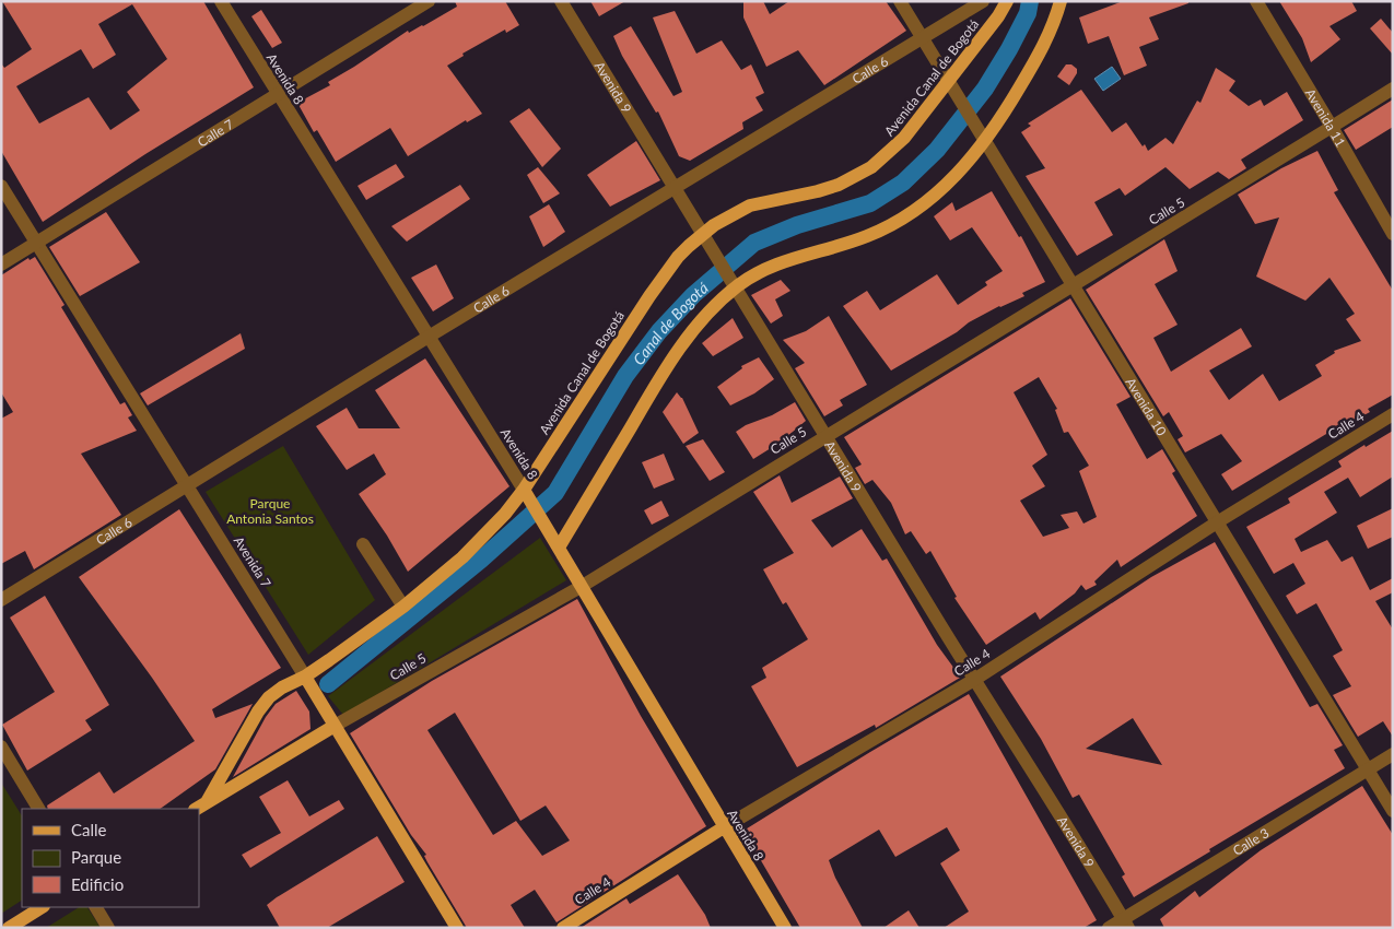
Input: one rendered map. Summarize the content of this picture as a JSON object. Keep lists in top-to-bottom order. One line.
{"streets":{"main road":["Avenida Canal de Bogotá","Avenida 8","Calle 5","Calle 4","Avenida 7"],"street":["Calle 6","Avenida 9","Avenida 11","Calle 7","Avenida 10","Calle 3"]},"crossings":[["Calle 6","Avenida 8"],["Calle 6","Avenida 9"],["Calle 6","Avenida 10"],["Calle 6","Avenida 7"],["Avenida Canal de Bogotá","Avenida 8"],["Avenida Canal de Bogotá","Avenida 9"],["Avenida Canal de Bogotá","Calle 5"],["Avenida Canal de Bogotá","Avenida 10"],["Avenida Canal de Bogotá","Avenida 7"],["Avenida 8","Calle 7"],["Avenida 8","Calle 5"],["Avenida 8","Calle 4"],["Avenida 9","Calle 5"],["Avenida 9","Calle 4"],["Avenida 9","Calle 3"],["Avenida 11","Calle 5"],["Calle 7","Avenida 7"],["Calle 5","Avenida 10"],["Calle 5","Avenida 7"],["Avenida 10","Calle 4"],["Avenida 10","Calle 3"]],"water":["Canal de Bogotá"],"parks":["Parque Antonia Santos"],"legend":["Calle","Parque","Edificio"]}
